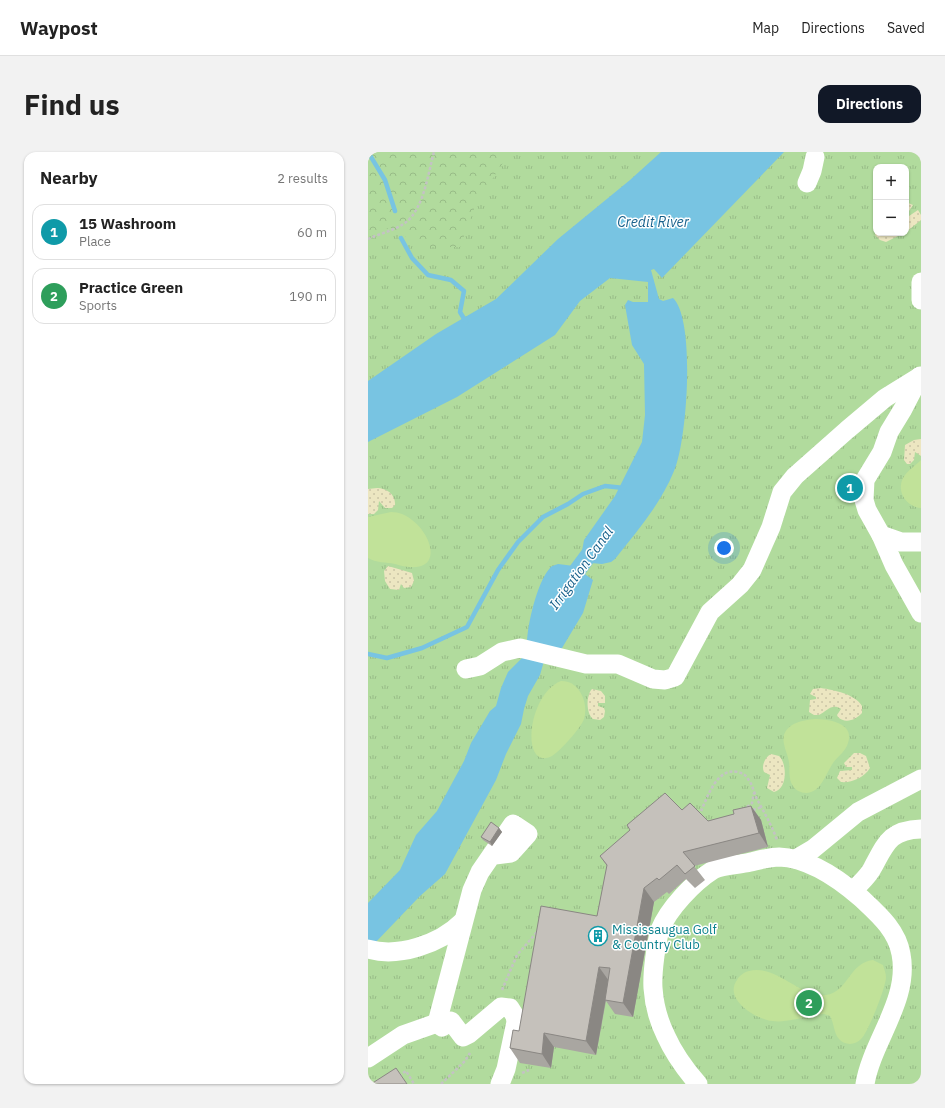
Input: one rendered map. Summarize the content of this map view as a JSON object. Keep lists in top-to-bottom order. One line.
{"water":["Credit River","Irrigation Canal"],"places":{"building":["Mississaugua Golf & Country Club"]},"page":{"header":"Waypost","nav":["Map","Directions","Saved"],"buttons":"Directions","title":"Find us","heading":["Nearby","2 results"],"map_buttons":["+","−"],"list":[{"mark":"1","name":"15 Washroom","note":"Place","value":"60 m"},{"mark":"2","name":"Practice Green","note":"Sports","value":"190 m"}],"pins":["1","2"]}}
